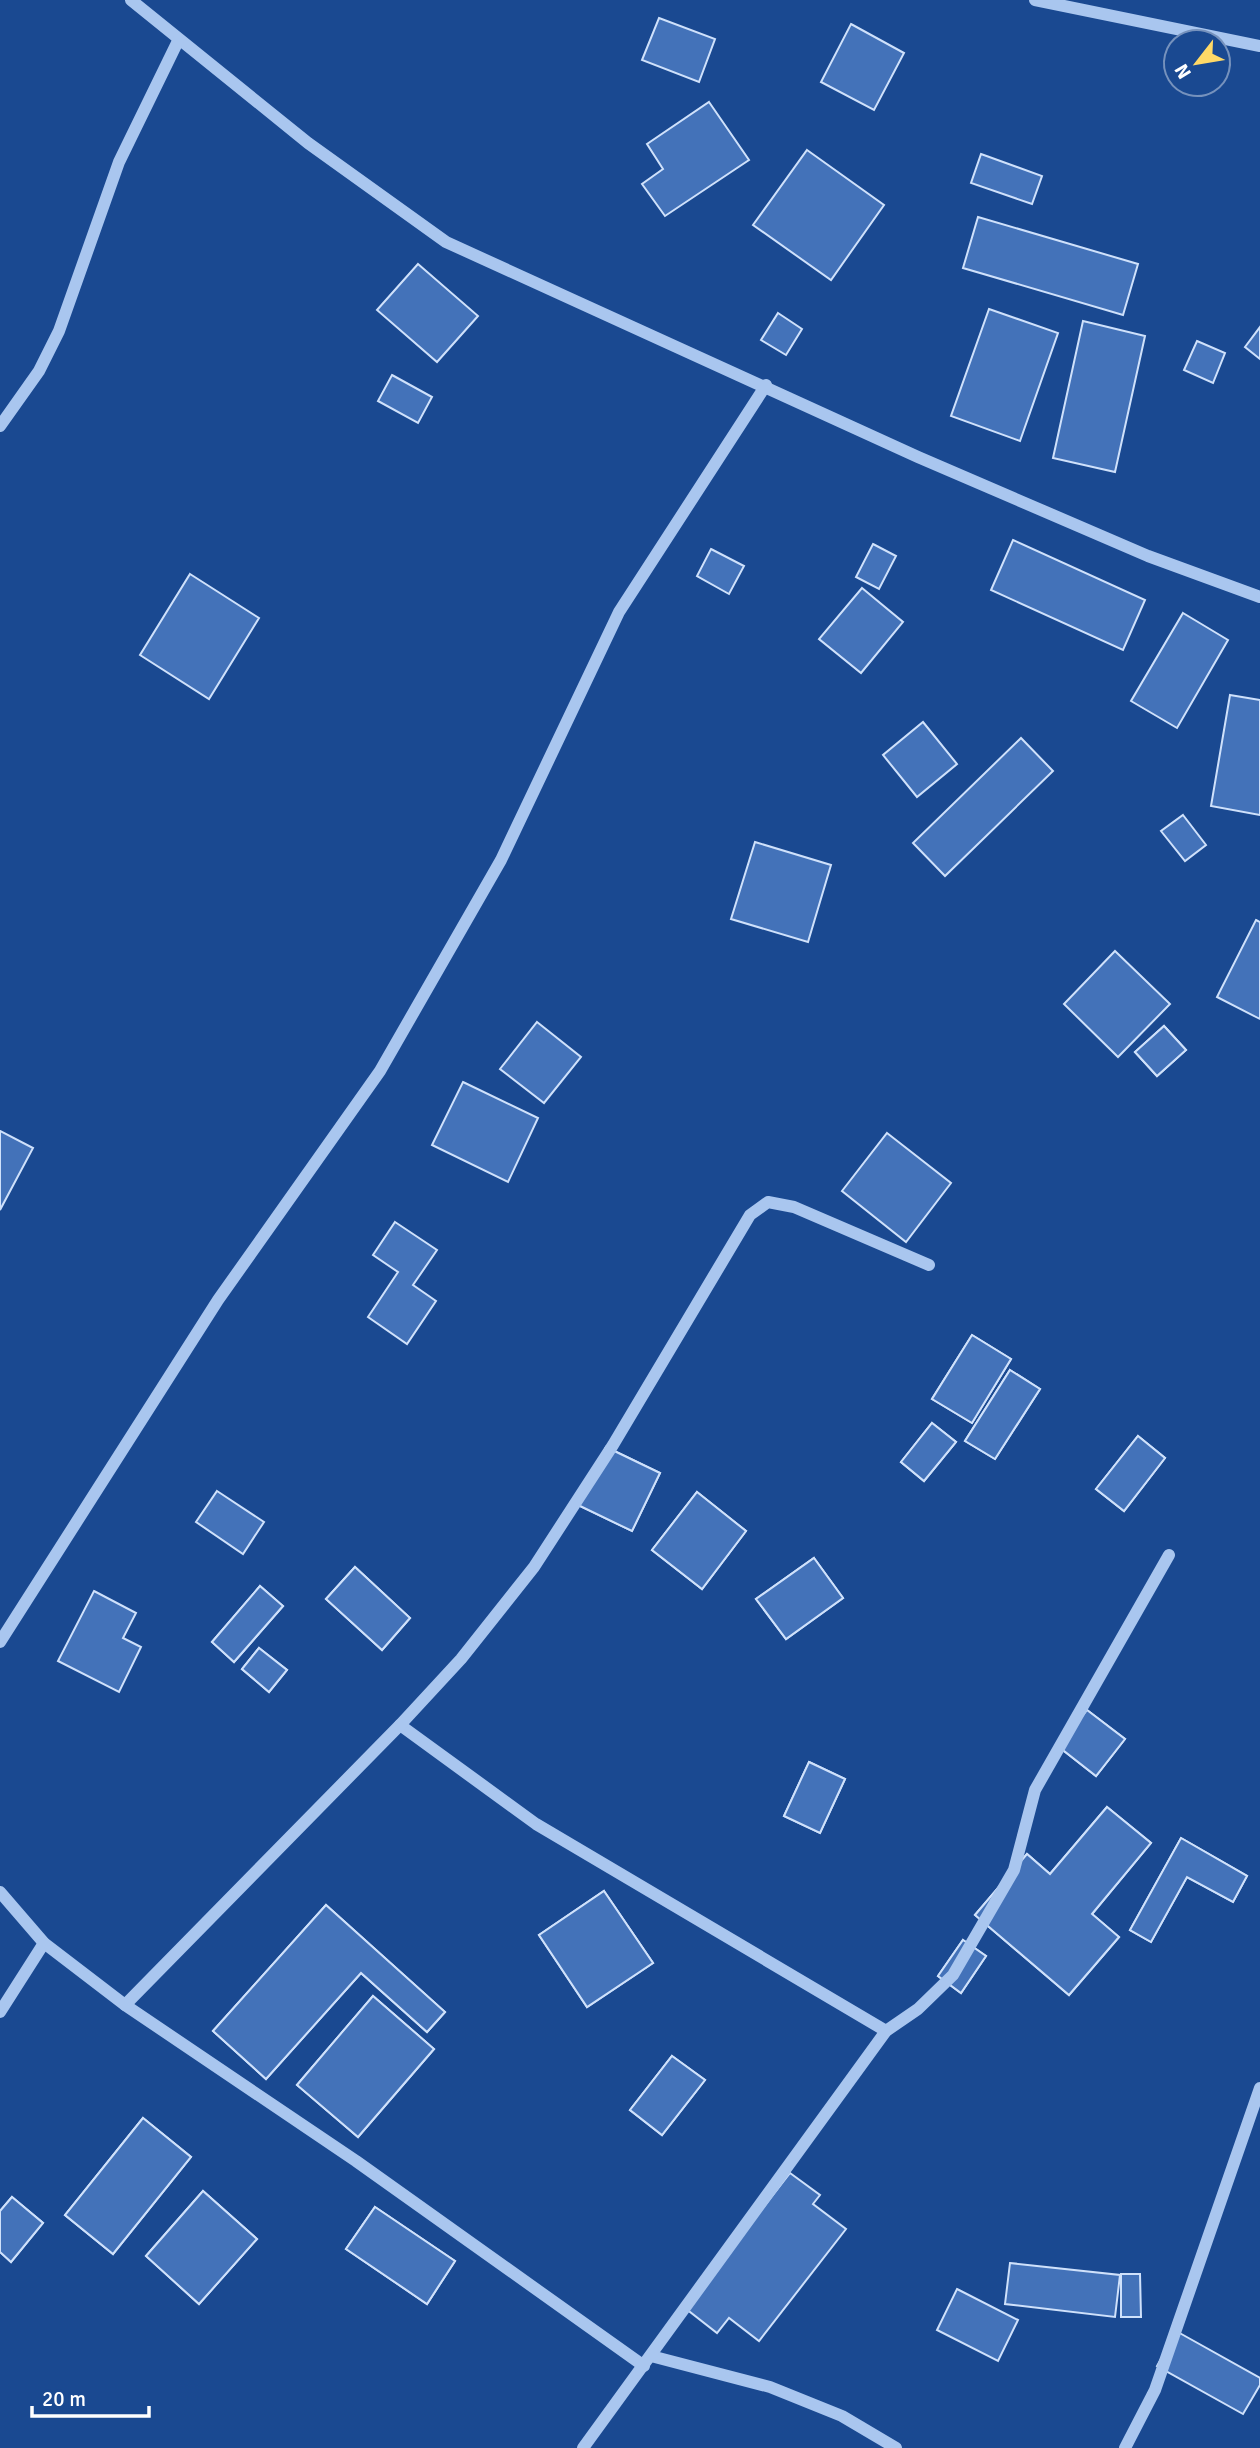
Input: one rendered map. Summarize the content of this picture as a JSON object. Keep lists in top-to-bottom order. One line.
{"scale_bar":"20 m","north":"bottom left"}
